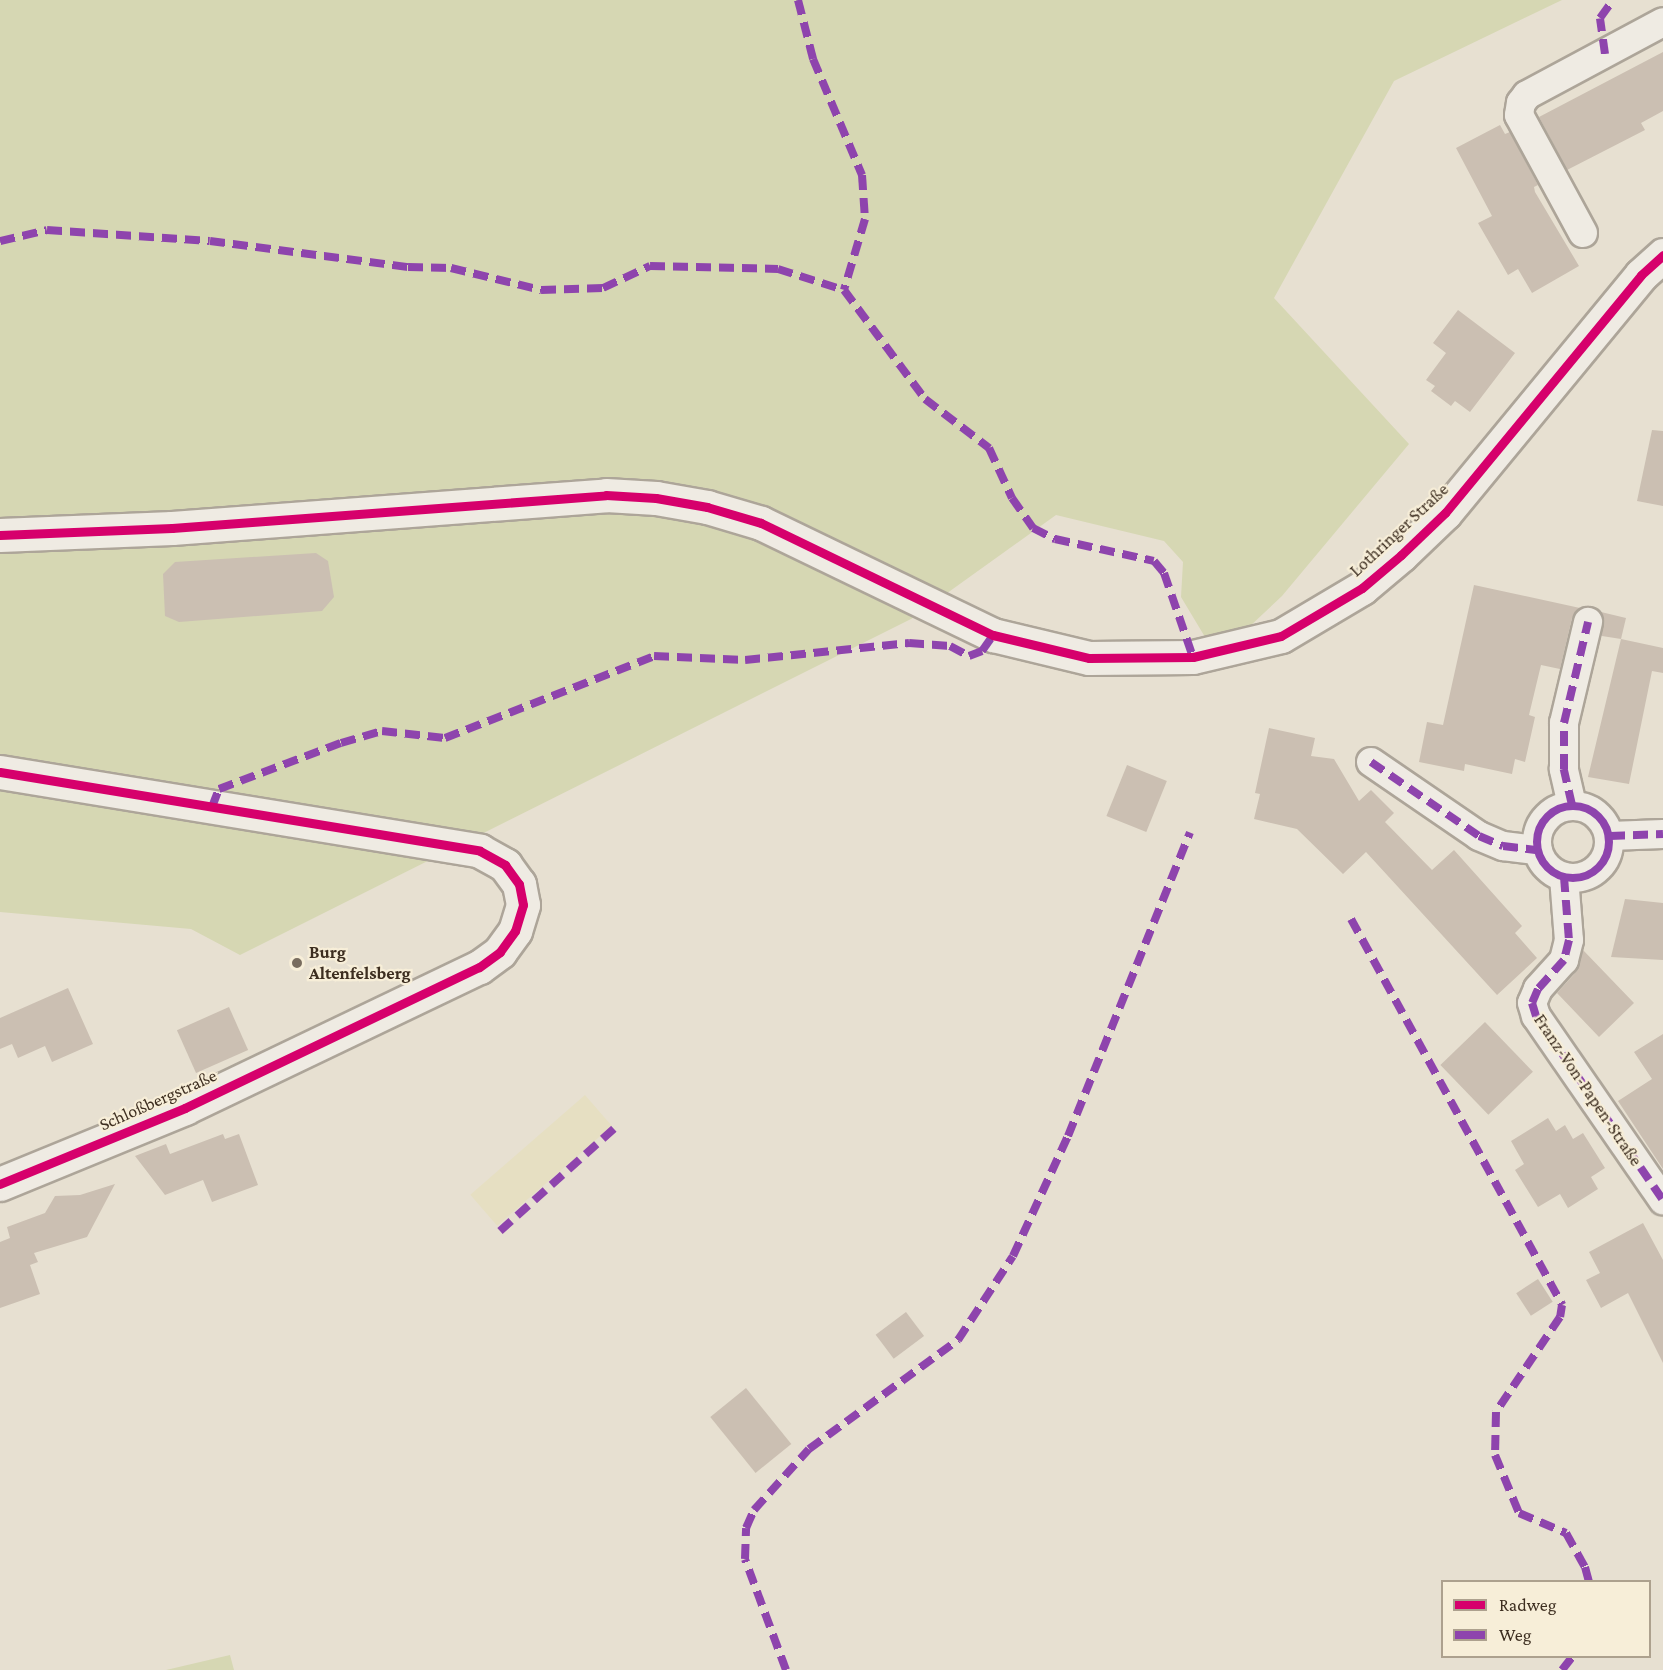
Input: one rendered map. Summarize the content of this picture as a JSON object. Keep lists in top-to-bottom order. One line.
{"streets":{"street":["Lothringer Straße","Franz-Von-Papen-Straße","Schloßbergstraße"]},"places":["Burg Altenfelsberg"],"legend":["Radweg","Weg"]}
